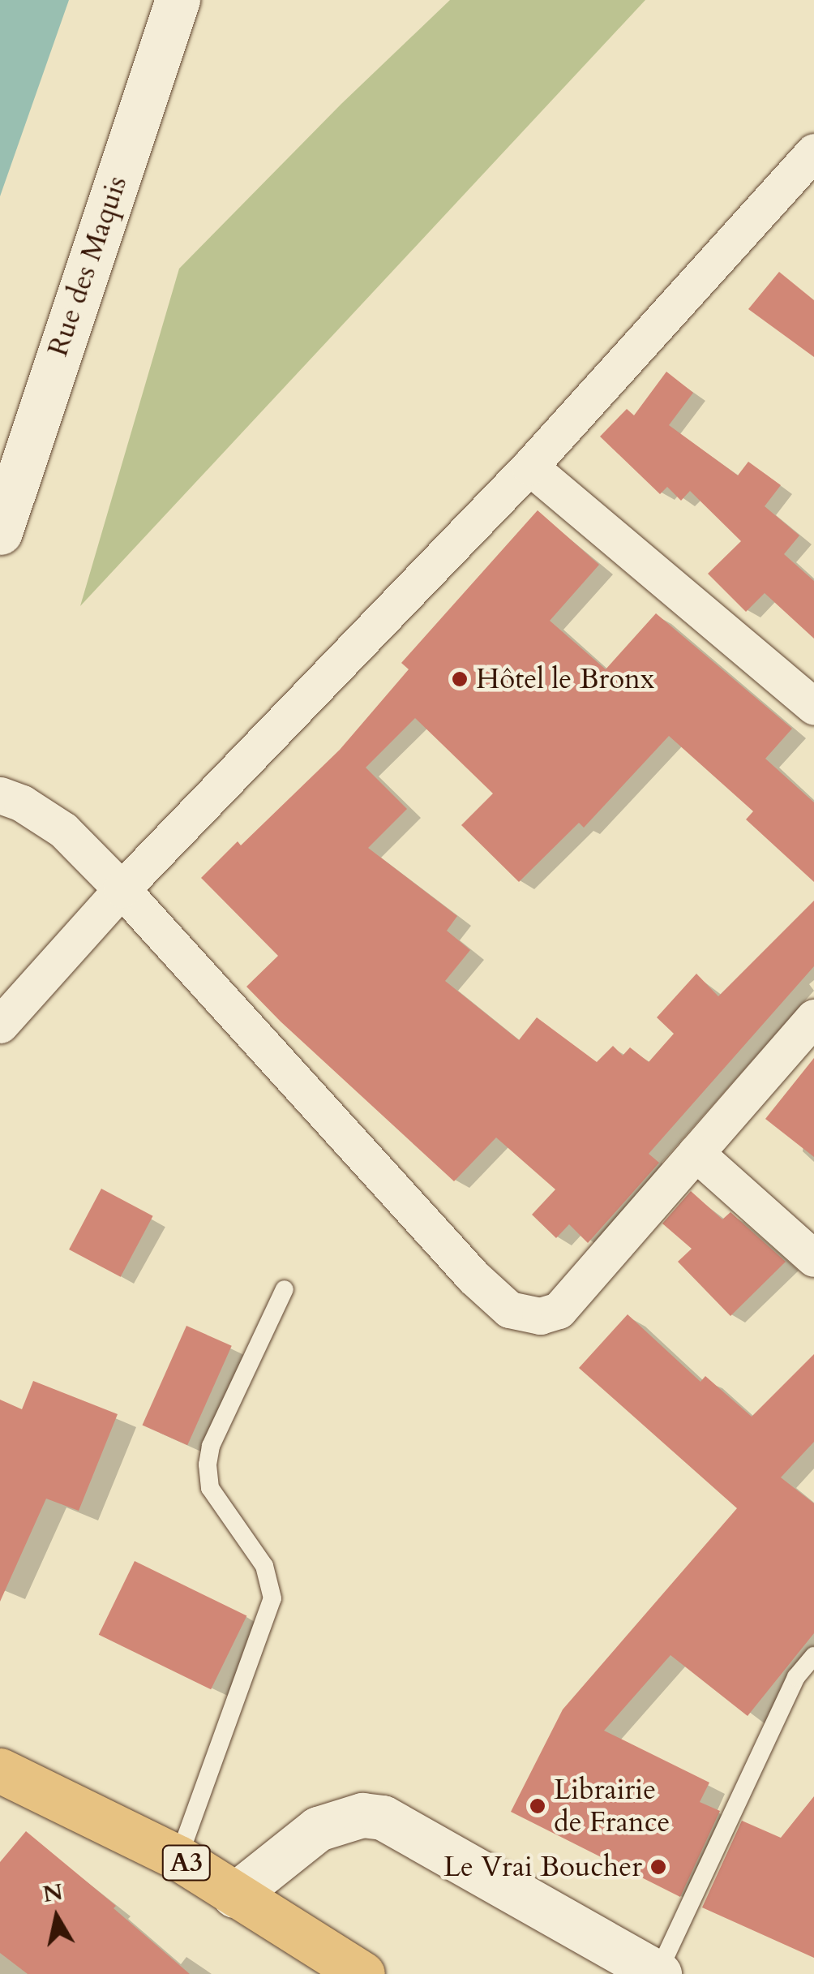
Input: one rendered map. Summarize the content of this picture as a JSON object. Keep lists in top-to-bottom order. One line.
{"streets":{"highway":["A3"],"street":["Rue des Maquis"]},"places":["Hôtel le Bronx","Librairie de France","Le Vrai Boucher"],"north":"top"}
